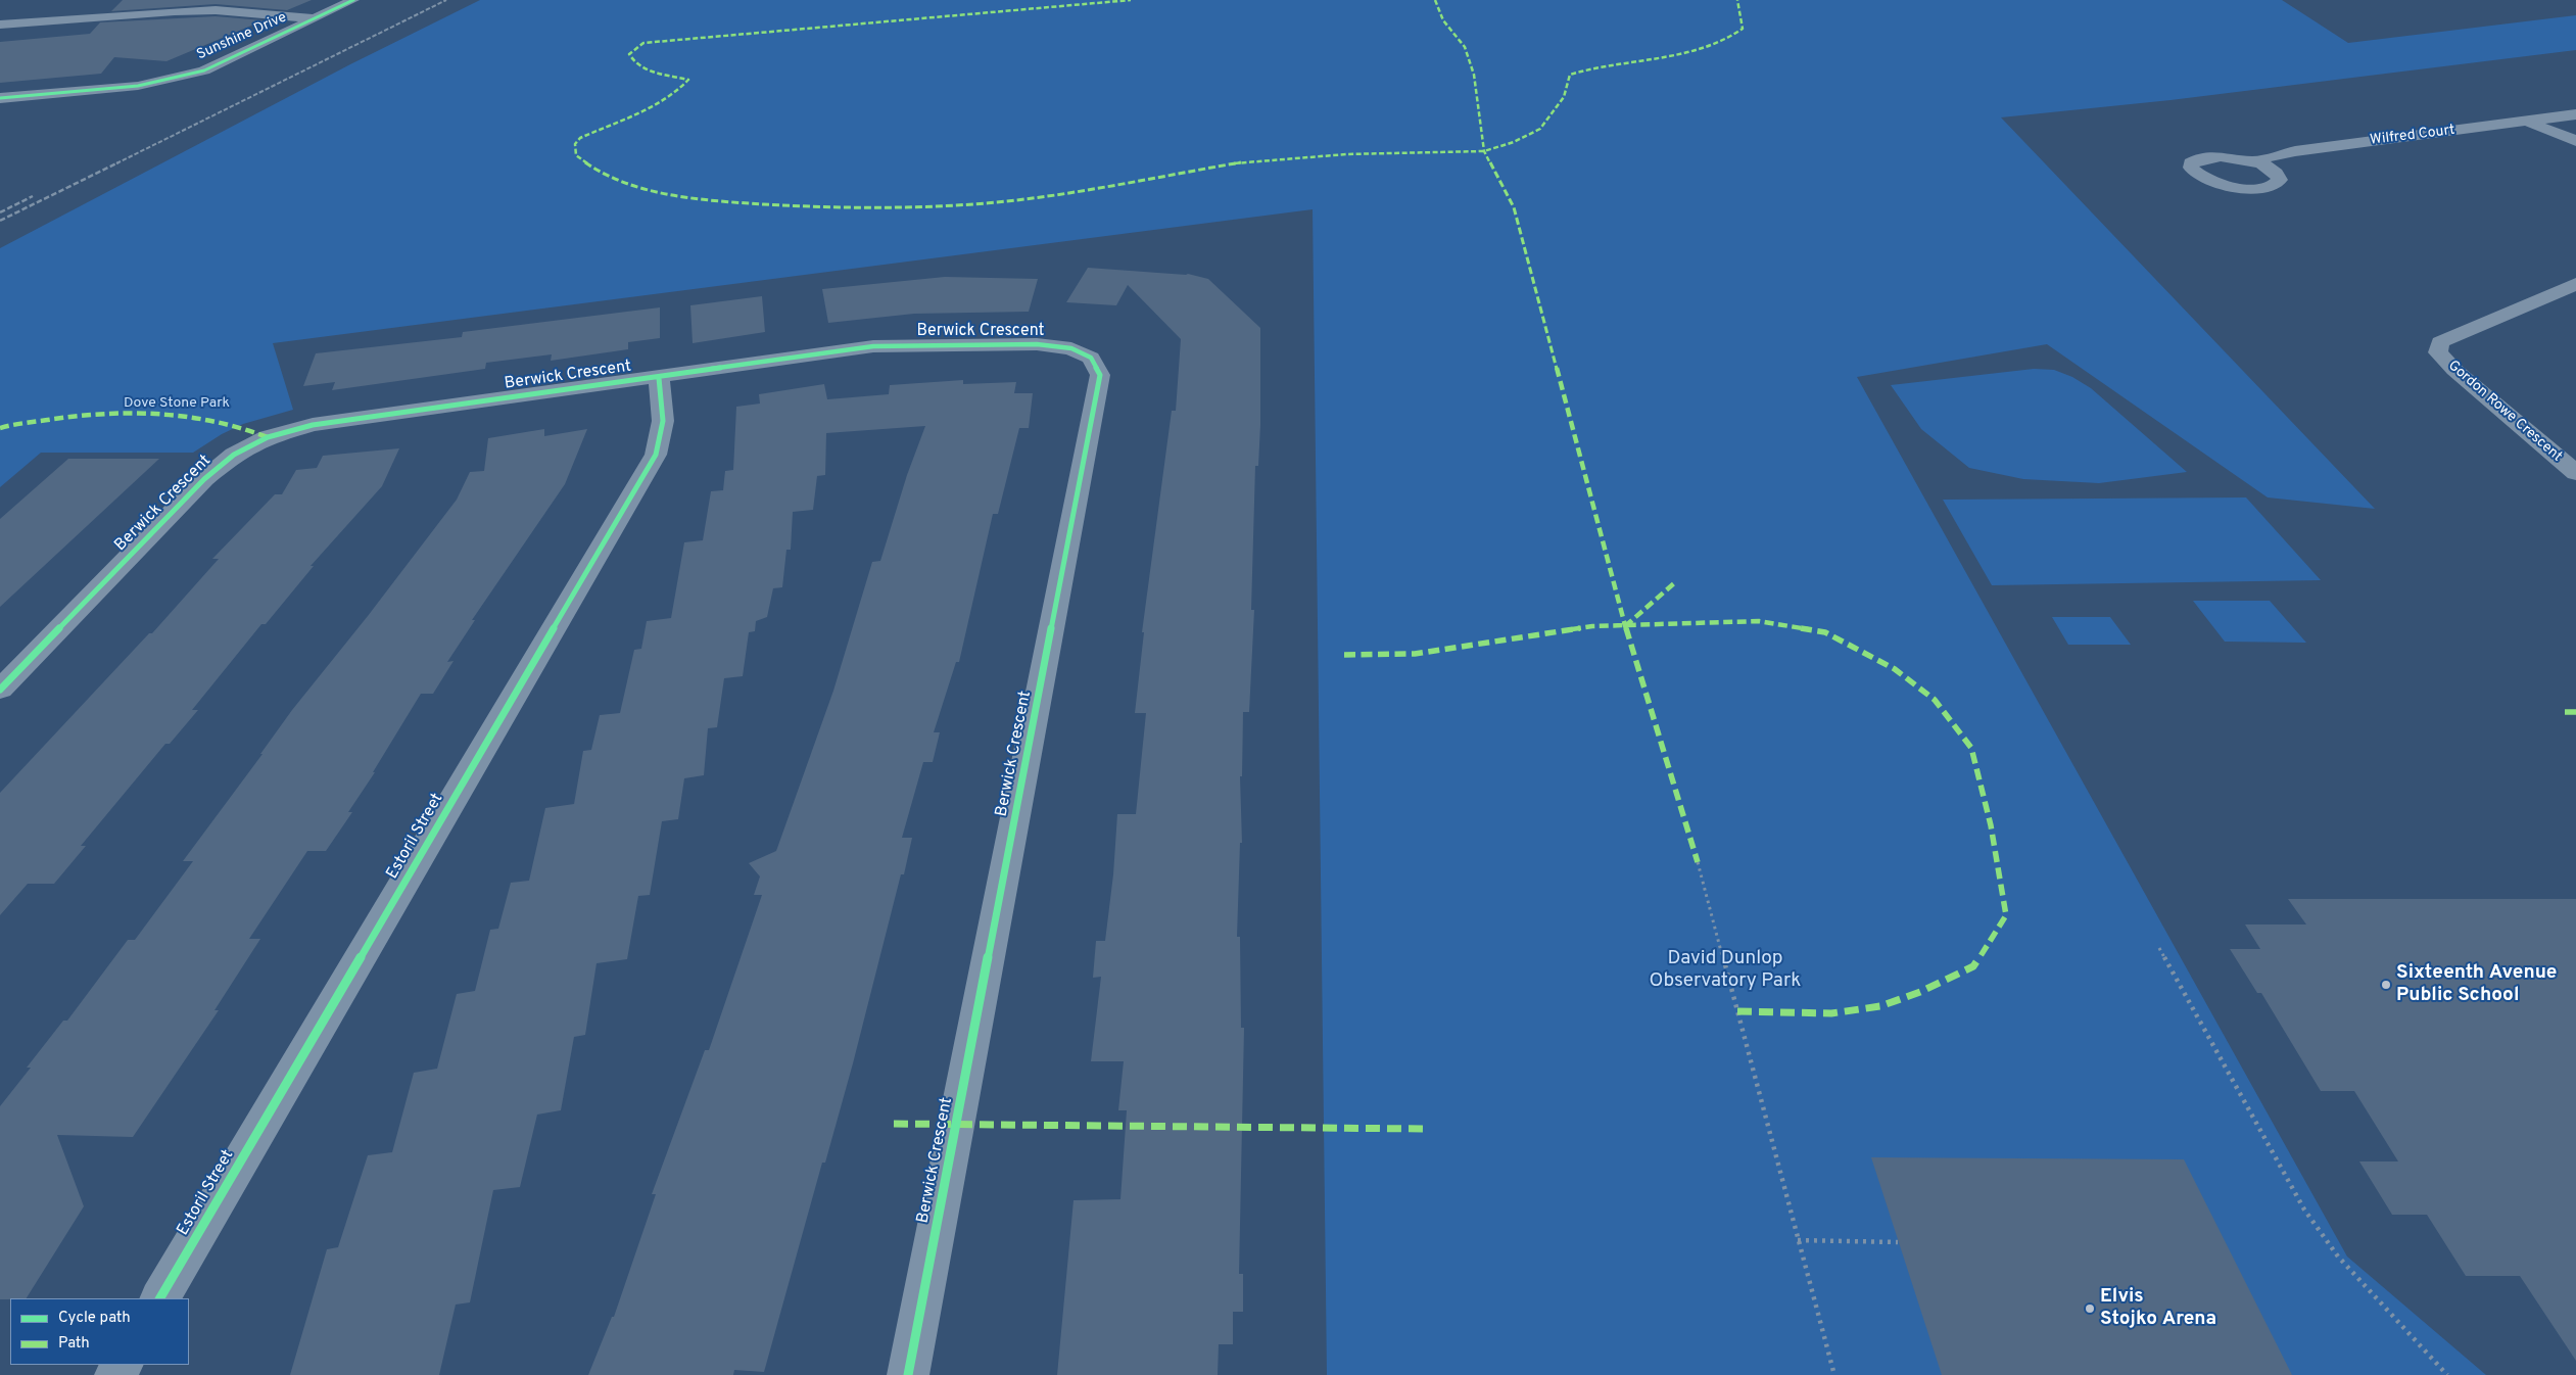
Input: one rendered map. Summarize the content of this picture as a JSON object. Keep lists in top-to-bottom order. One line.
{"streets":{"street":["Sunshine Drive","Wilfred Court","Berwick Crescent","Gordon Rowe Crescent","Estoril Street"]},"crossings":[["Berwick Crescent","Estoril Street"]],"parks":["Dove Stone Park","David Dunlop Observatory Park"],"places":["Sixteenth Avenue Public School","Elvis Stojko Arena"],"legend":["Cycle path","Path"]}
